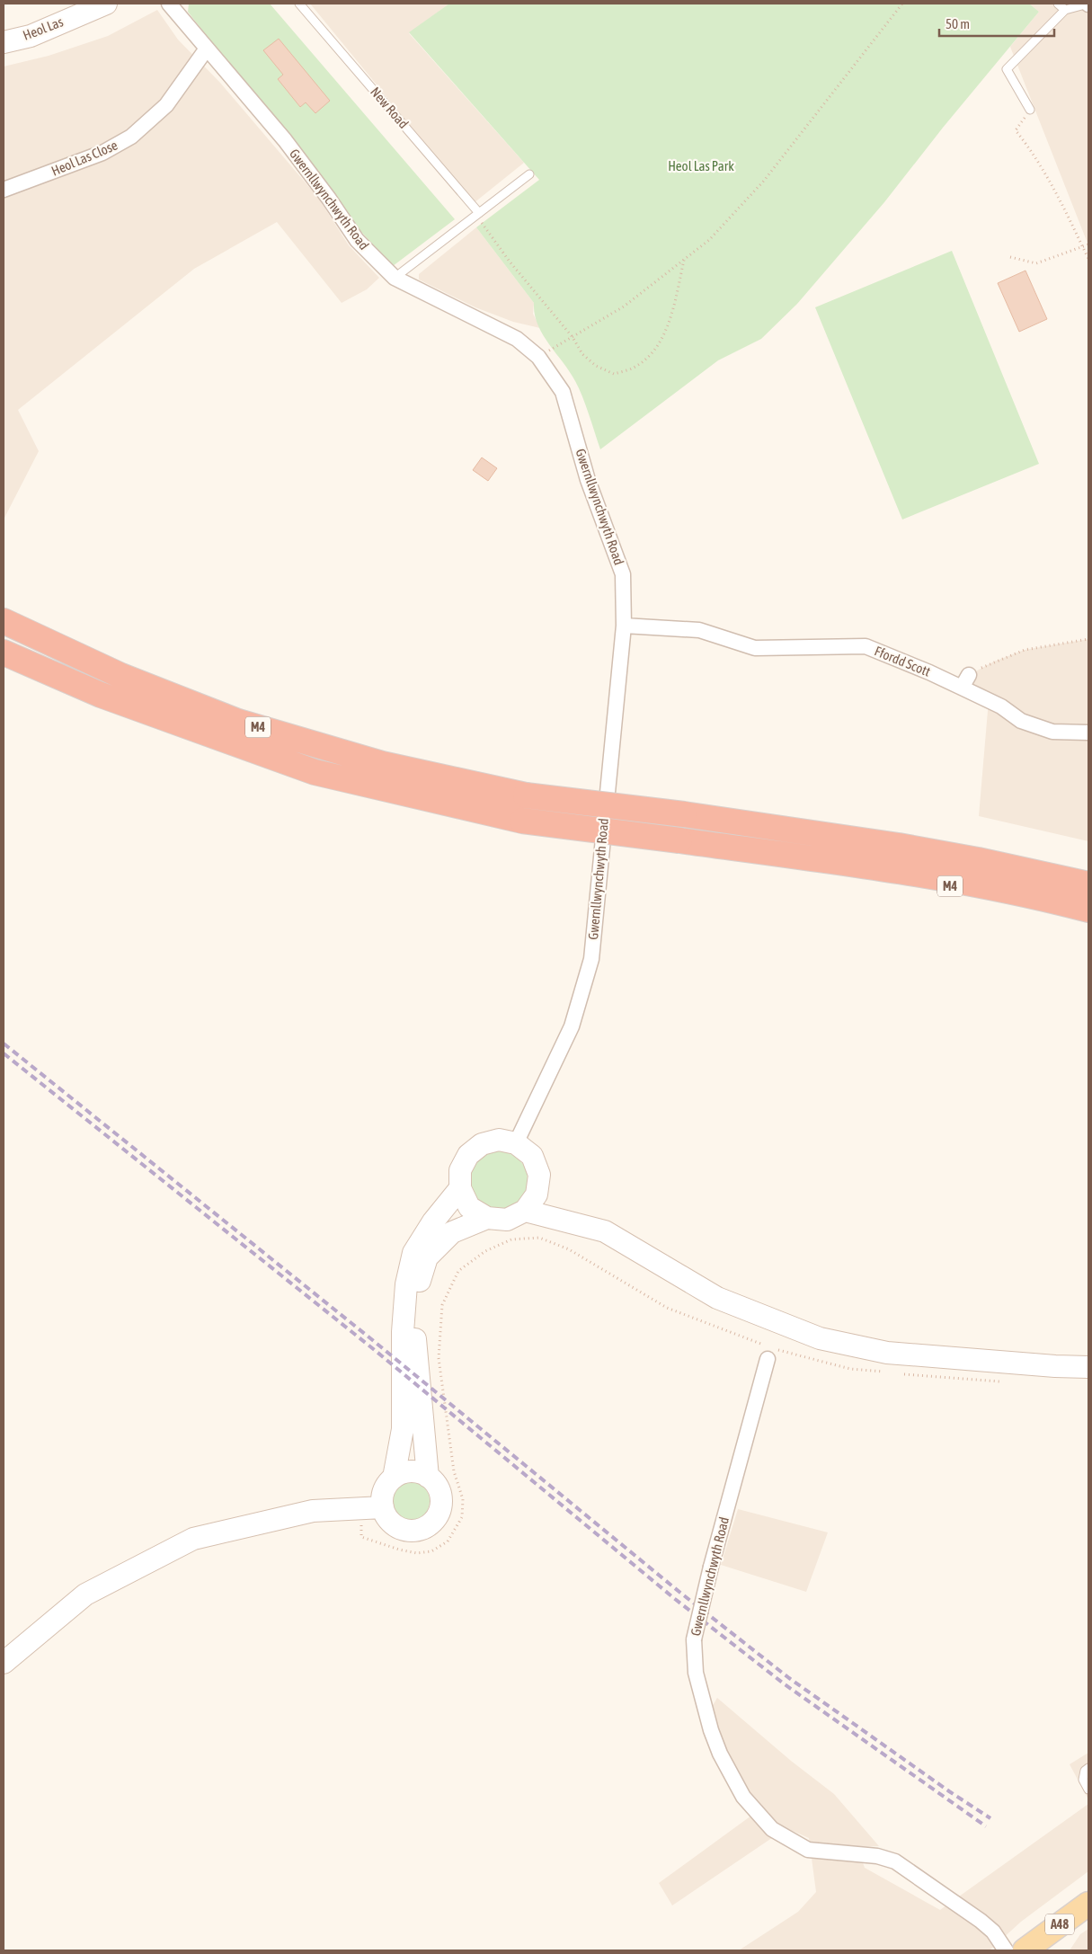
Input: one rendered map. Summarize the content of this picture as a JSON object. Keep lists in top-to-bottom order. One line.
{"streets":{"highway":["M4"],"main road":["Heol Las","A48"],"street":["Heol Las Close","Gwernllwynchwyth Road","Ffordd Scott"],"lane":["New Road"]},"crossings":[["Heol Las Close","Gwernllwynchwyth Road"],["Gwernllwynchwyth Road","Ffordd Scott"]],"parks":["Heol Las Park"],"scale_bar":"50 m"}
